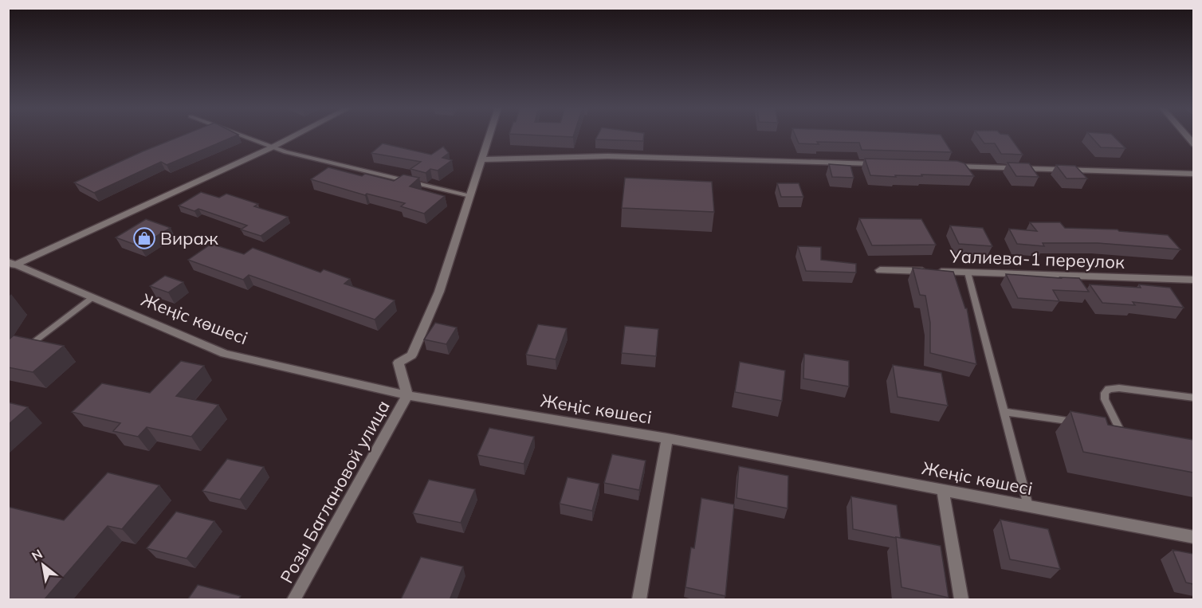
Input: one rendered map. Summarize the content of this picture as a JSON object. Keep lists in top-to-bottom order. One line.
{"streets":{"street":["Уалиева-1 переулок","Жеңіс көшесі","Розы Баглановой улица"]},"crossings":[["Жеңіс көшесі","Розы Баглановой улица"]],"places":{"shop":["Вираж"]},"north":"top left"}
